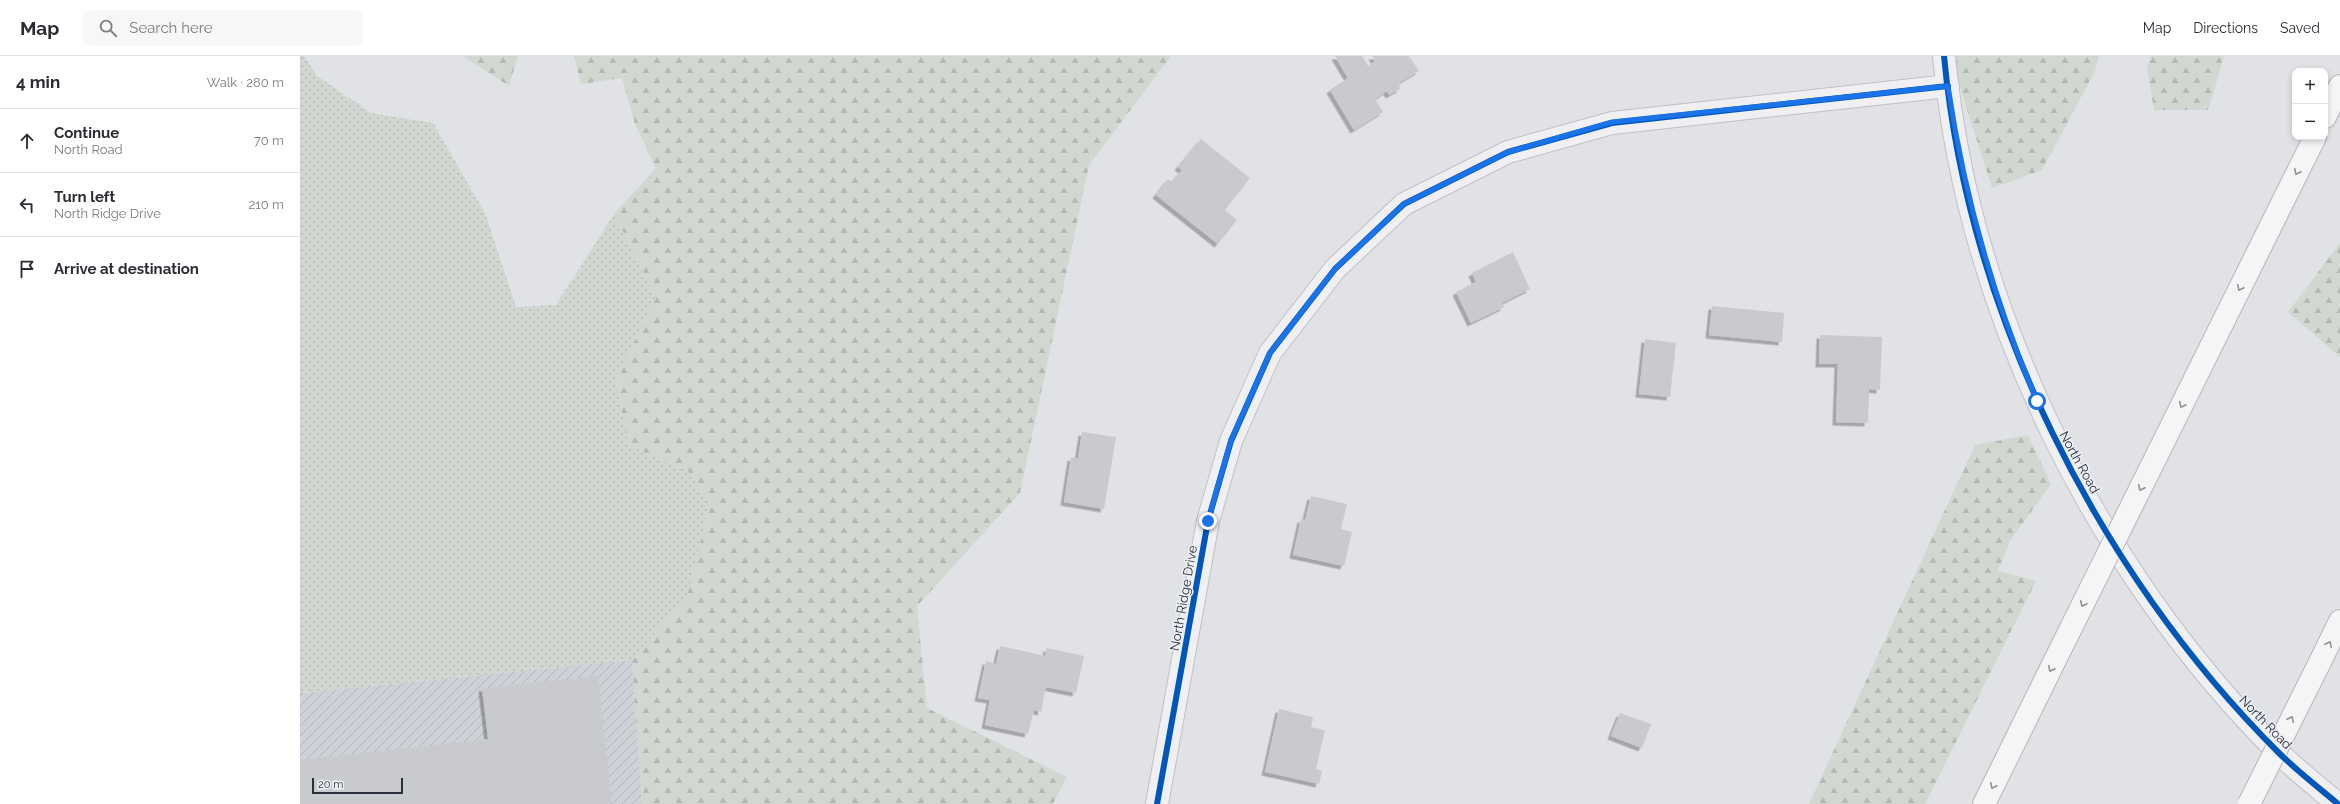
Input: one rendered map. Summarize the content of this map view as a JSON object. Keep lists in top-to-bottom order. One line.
{"streets":{"street":["North Road","North Ridge Drive"]},"crossings":[["North Road","North Ridge Drive"]],"scale_bar":"20 m","page":{"header":"Map","search":"Search here","nav":["Map","Directions","Saved"],"heading":["4 min","Walk · 280 m"],"map_buttons":["+","−"],"list":[["Continue","North Road","70 m"],["Turn left","North Ridge Drive","210 m"],"Arrive at destination"],"scale":"20 m"}}
